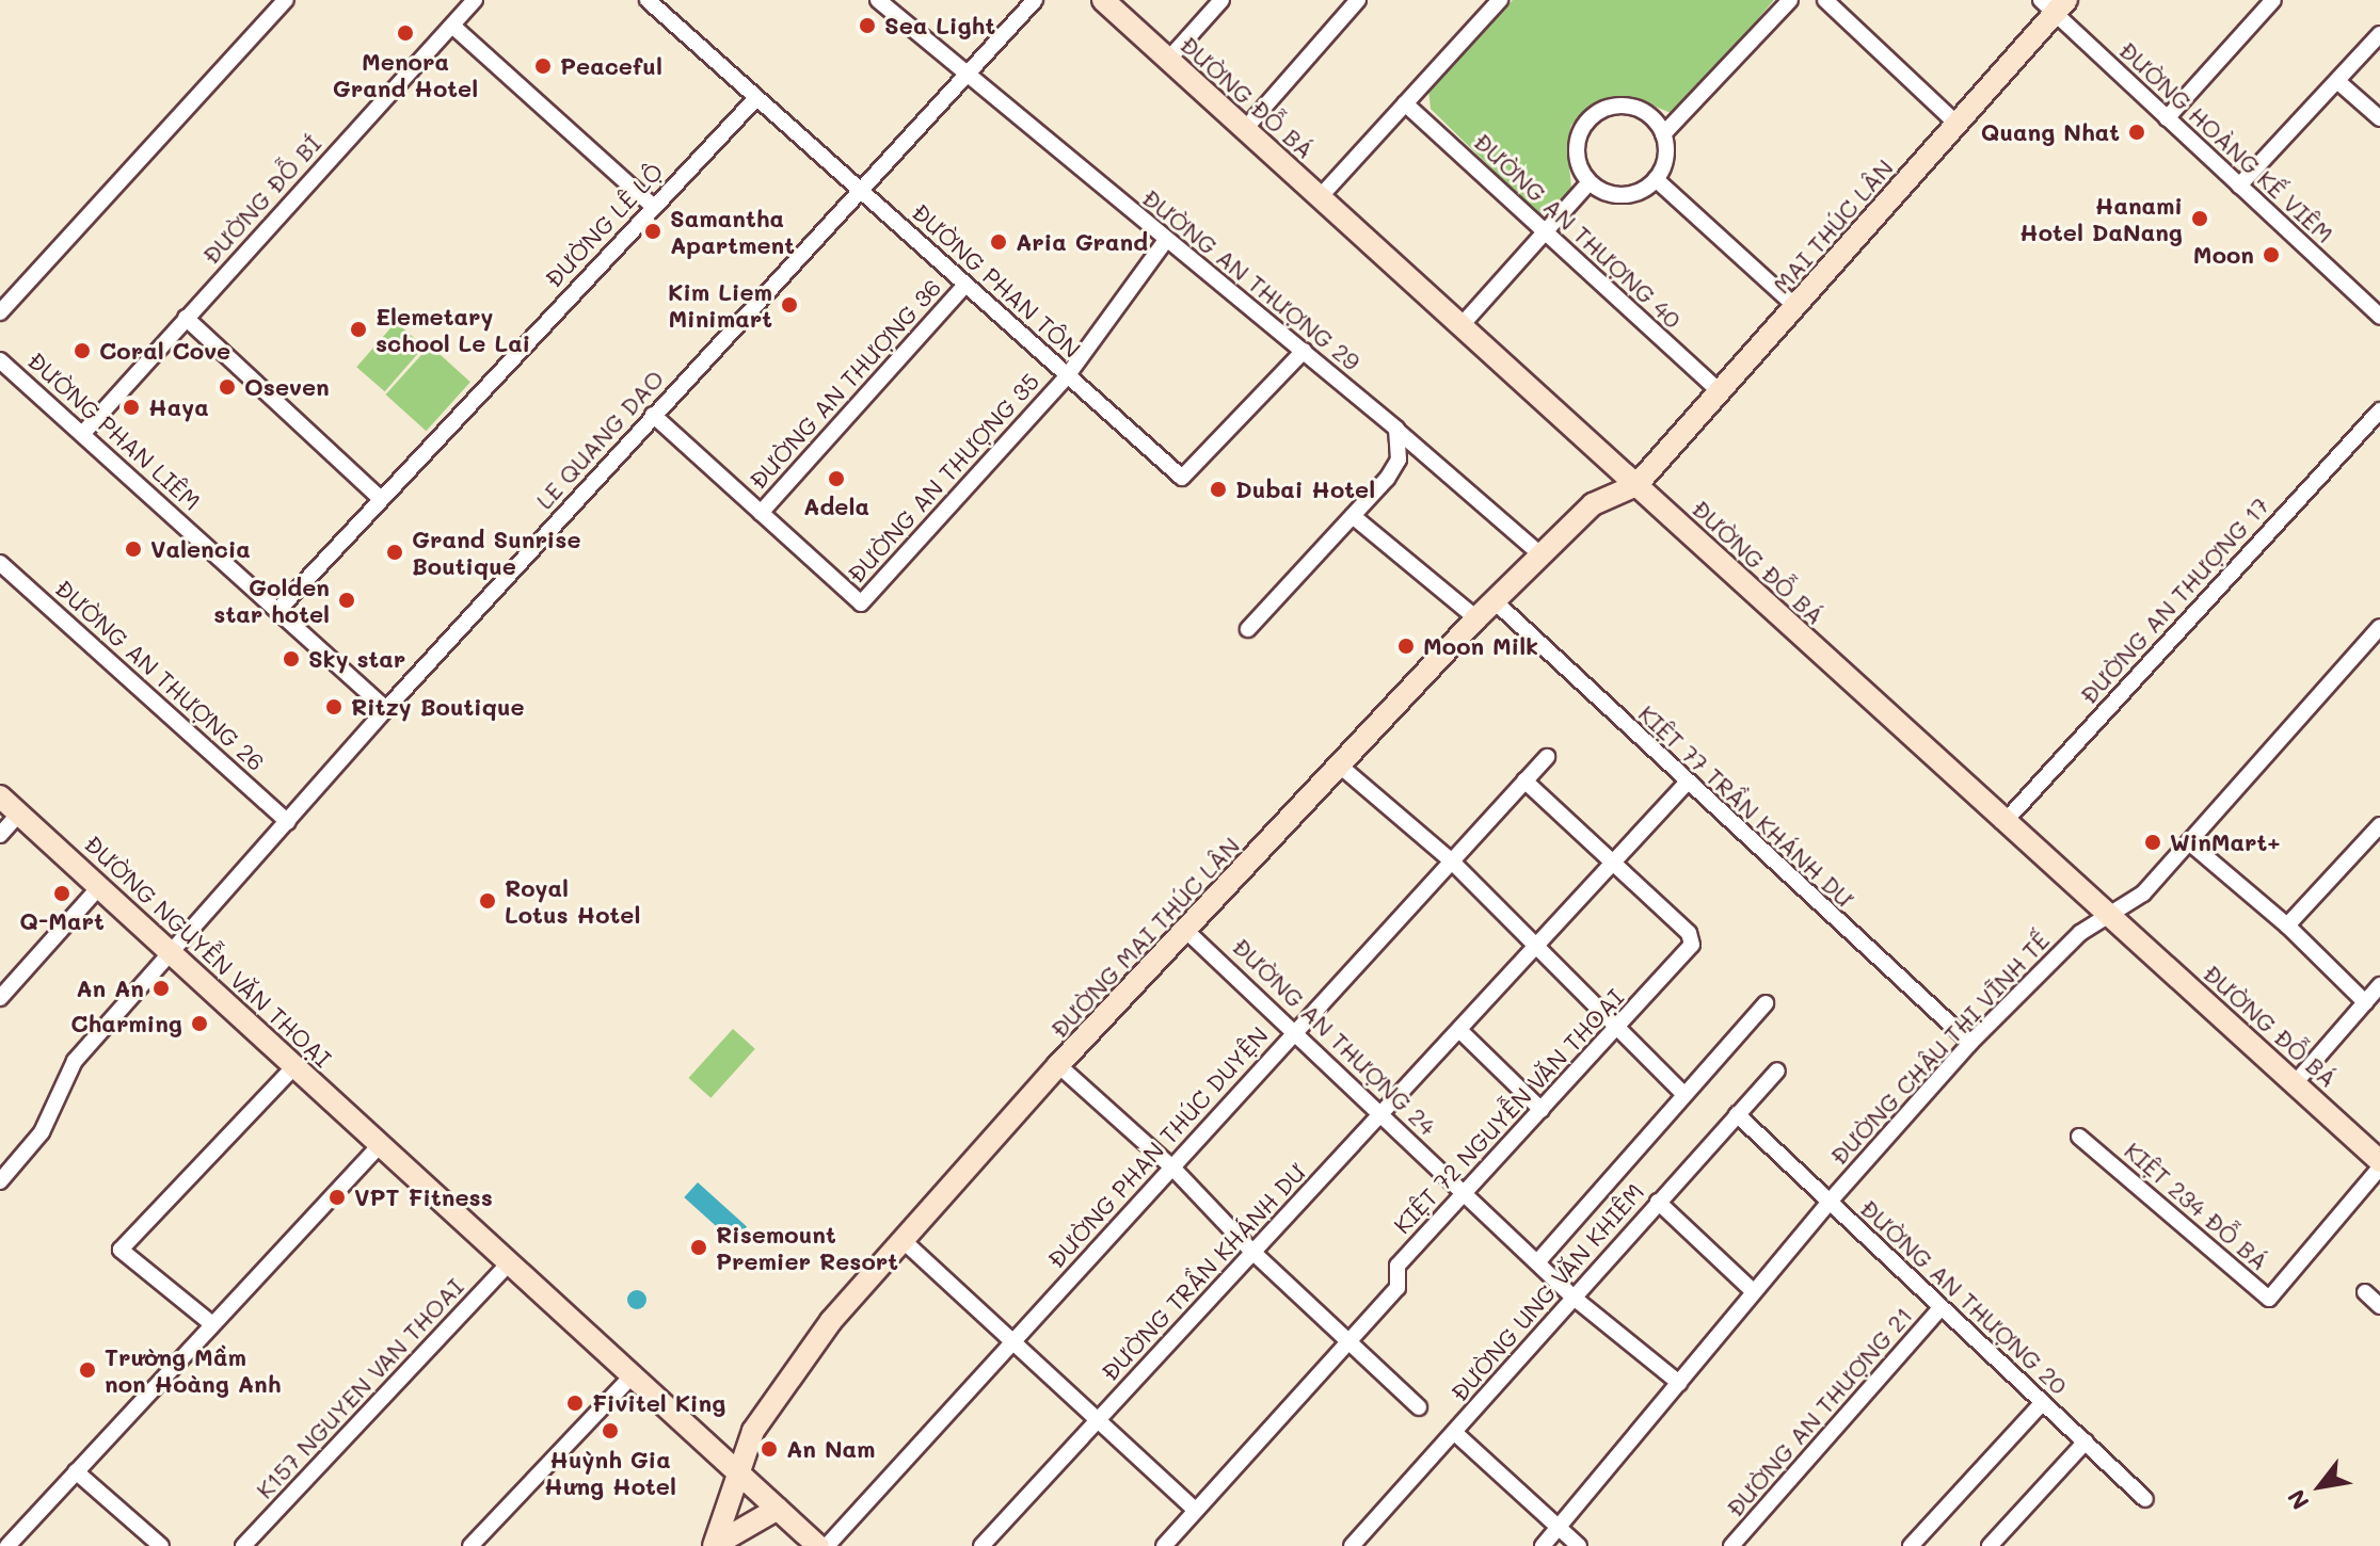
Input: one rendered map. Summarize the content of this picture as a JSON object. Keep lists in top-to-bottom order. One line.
{"streets":{"street":["ĐƯỜNG ĐỖ BÁ","ĐƯỜNG HOÀNG KẾ VIÊM","ĐƯỜNG ĐỖ BÍ","ĐƯỜNG LÊ LỘ","MAI THÚC LÂN","ĐƯỜNG AN THƯỢNG 40","ĐƯỜNG AN THƯỢNG 29","ĐƯỜNG PHAN TÔN","ĐƯỜNG AN THƯỢNG 36","ĐƯỜNG PHAN LIÊM","LE QUANG DAO","ĐƯỜNG AN THƯỢNG 35","ĐƯỜNG AN THƯỢNG 17","ĐƯỜNG AN THƯỢNG 26","KIỆT 77 TRẦN KHÁNH DƯ","ĐƯỜNG MAI THÚC LÂN","ĐƯỜNG NGUYỄN VĂN THOẠI","ĐƯỜNG AN THƯỢNG 24","ĐƯỜNG CHÂU THỊ VĨNH TẾ","KIỆT 72 NGUYỄN VĂN THOẠI","ĐƯỜNG PHAN THÚC DUYỆN","KIỆT 234 ĐỖ BÁ","ĐƯỜNG TRẦN KHÁNH DƯ","ĐƯỜNG UNG VĂN KHIÊM","ĐƯỜNG AN THƯỢNG 20","K157 NGUYEN VAN THOAI","ĐƯỜNG AN THƯỢNG 21"]},"crossings":[["ĐƯỜNG ĐỖ BÁ","MAI THÚC LÂN"],["ĐƯỜNG ĐỖ BÁ","ĐƯỜNG AN THƯỢNG 17"],["ĐƯỜNG ĐỖ BÁ","ĐƯỜNG MAI THÚC LÂN"],["ĐƯỜNG ĐỖ BÁ","ĐƯỜNG CHÂU THỊ VĨNH TẾ"],["ĐƯỜNG HOÀNG KẾ VIÊM","MAI THÚC LÂN"],["ĐƯỜNG ĐỖ BÍ","ĐƯỜNG PHAN LIÊM"],["ĐƯỜNG LÊ LỘ","ĐƯỜNG PHAN TÔN"],["ĐƯỜNG LÊ LỘ","ĐƯỜNG PHAN LIÊM"],["MAI THÚC LÂN","ĐƯỜNG AN THƯỢNG 40"],["MAI THÚC LÂN","ĐƯỜNG MAI THÚC LÂN"],["ĐƯỜNG AN THƯỢNG 29","ĐƯỜNG PHAN TÔN"],["ĐƯỜNG AN THƯỢNG 29","LE QUANG DAO"],["ĐƯỜNG AN THƯỢNG 29","ĐƯỜNG AN THƯỢNG 35"],["ĐƯỜNG AN THƯỢNG 29","ĐƯỜNG MAI THÚC LÂN"],["ĐƯỜNG PHAN TÔN","ĐƯỜNG AN THƯỢNG 36"],["ĐƯỜNG PHAN TÔN","LE QUANG DAO"],["ĐƯỜNG PHAN TÔN","ĐƯỜNG AN THƯỢNG 35"],["ĐƯỜNG AN THƯỢNG 36","ĐƯỜNG AN THƯỢNG 35"],["ĐƯỜNG PHAN LIÊM","LE QUANG DAO"],["LE QUANG DAO","ĐƯỜNG AN THƯỢNG 35"],["LE QUANG DAO","ĐƯỜNG AN THƯỢNG 26"],["LE QUANG DAO","ĐƯỜNG NGUYỄN VĂN THOẠI"],["KIỆT 77 TRẦN KHÁNH DƯ","ĐƯỜNG MAI THÚC LÂN"],["KIỆT 77 TRẦN KHÁNH DƯ","ĐƯỜNG CHÂU THỊ VĨNH TẾ"],["KIỆT 77 TRẦN KHÁNH DƯ","ĐƯỜNG TRẦN KHÁNH DƯ"],["ĐƯỜNG MAI THÚC LÂN","ĐƯỜNG NGUYỄN VĂN THOẠI"],["ĐƯỜNG MAI THÚC LÂN","ĐƯỜNG AN THƯỢNG 24"],["ĐƯỜNG NGUYỄN VĂN THOẠI","K157 NGUYEN VAN THOAI"],["ĐƯỜNG AN THƯỢNG 24","ĐƯỜNG CHÂU THỊ VĨNH TẾ"],["ĐƯỜNG AN THƯỢNG 24","KIỆT 72 NGUYỄN VĂN THOẠI"],["ĐƯỜNG AN THƯỢNG 24","ĐƯỜNG PHAN THÚC DUYỆN"],["ĐƯỜNG AN THƯỢNG 24","ĐƯỜNG TRẦN KHÁNH DƯ"],["ĐƯỜNG AN THƯỢNG 24","ĐƯỜNG UNG VĂN KHIÊM"],["ĐƯỜNG CHÂU THỊ VĨNH TẾ","ĐƯỜNG AN THƯỢNG 20"],["KIỆT 72 NGUYỄN VĂN THOẠI","ĐƯỜNG TRẦN KHÁNH DƯ"],["ĐƯỜNG UNG VĂN KHIÊM","ĐƯỜNG AN THƯỢNG 20"],["ĐƯỜNG AN THƯỢNG 20","ĐƯỜNG AN THƯỢNG 21"]],"places":["Sea Light","Menora Grand Hotel","Peaceful","Quang Nhat","Hanami Hotel DaNang","Samantha Apartment","Aria Grand","Moon","Kim Liem Minimart","Elemetary school Le Lai","Coral Cove","Oseven","Haya","Adela","Dubai Hotel","Valencia","Grand Sunrise Boutique","Golden star hotel","Moon Milk","Sky star","Ritzy Boutique","WinMart+","Q-Mart","Royal Lotus Hotel","An An","Charming","VPT Fitness","Risemount Premier Resort","Trường Mầm non Hoàng Anh","Fivitel King","Huỳnh Gia Hưng Hotel","An Nam"],"north":"bottom left"}
